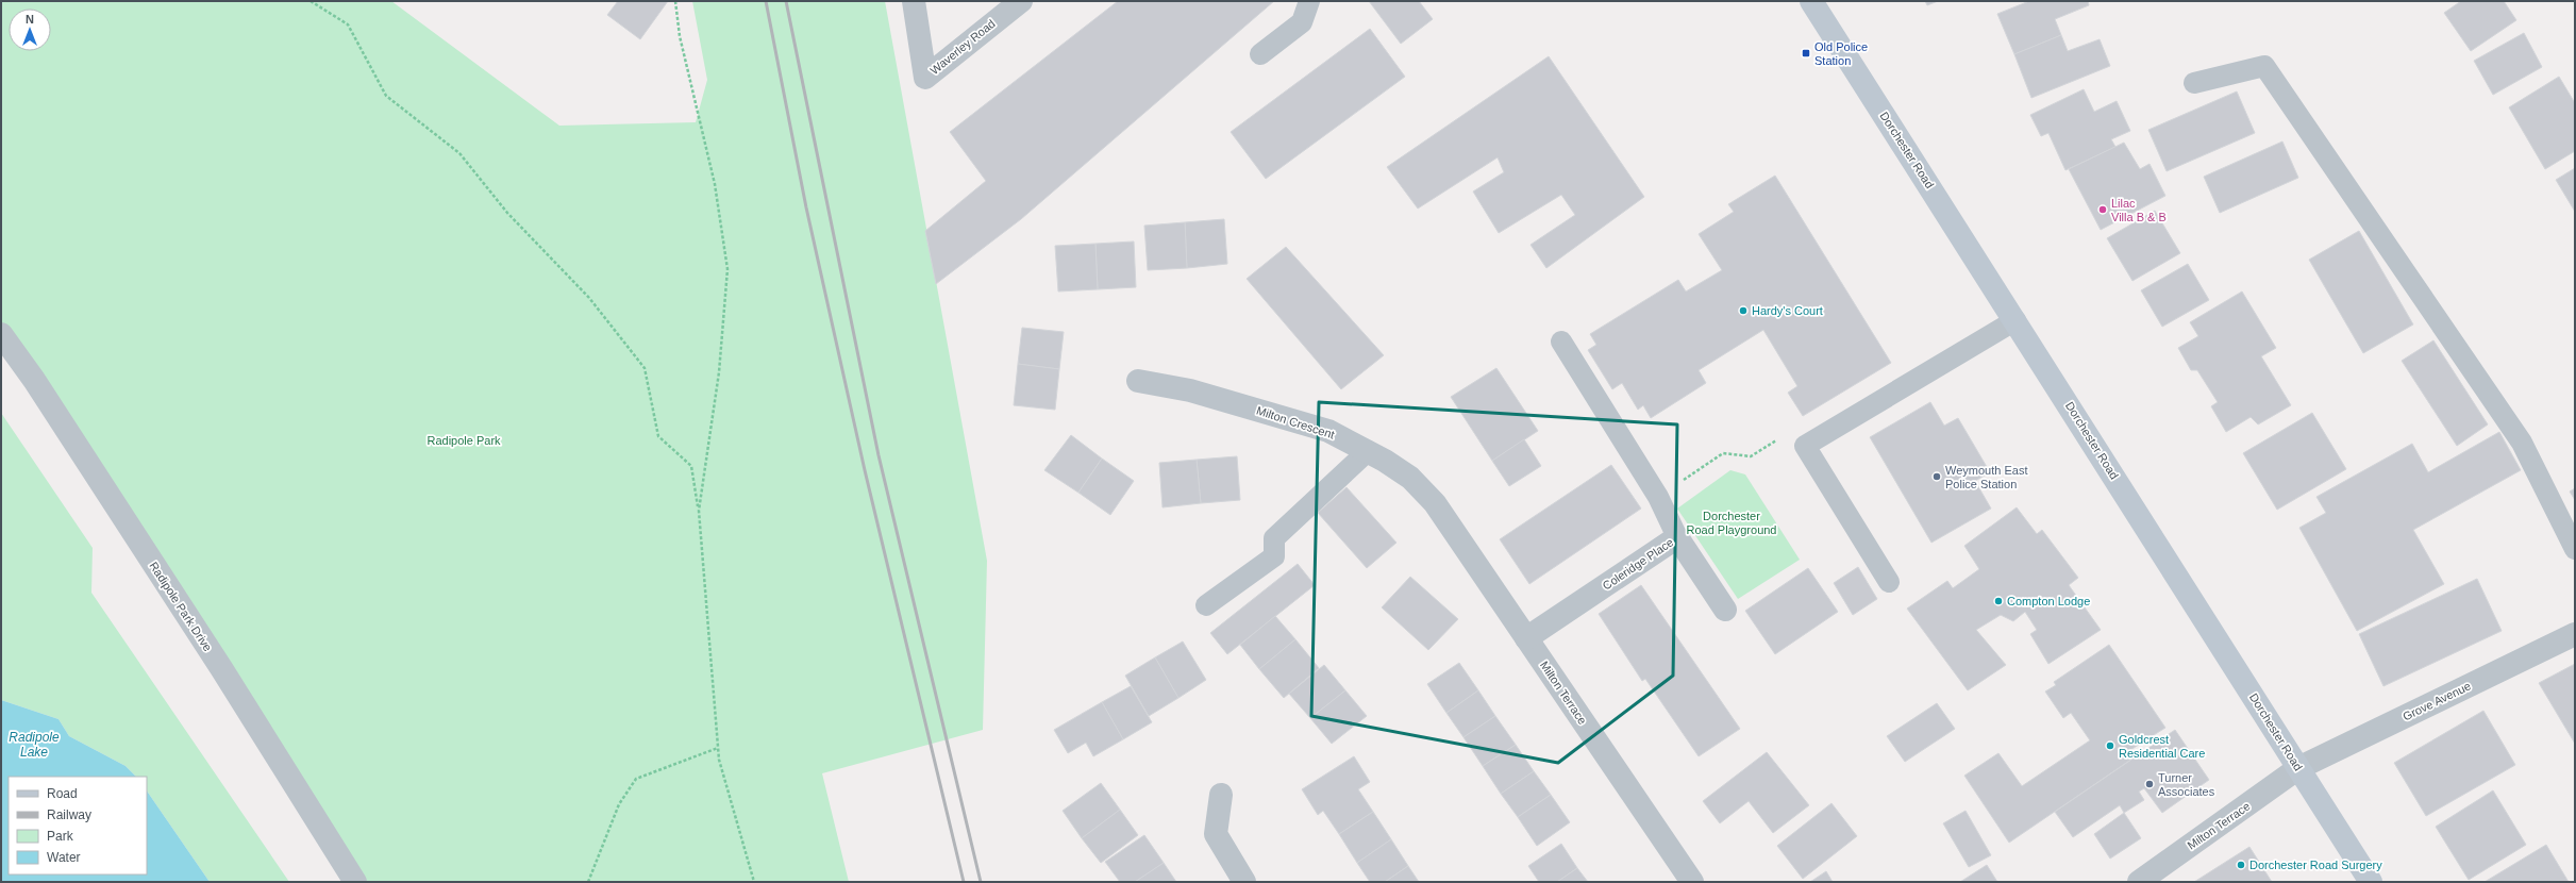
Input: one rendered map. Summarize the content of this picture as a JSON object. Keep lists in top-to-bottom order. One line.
{"streets":{"main road":["Dorchester Road"],"street":["Waverley Road","Milton Crescent","Coleridge Place","Radipole Park Drive","Milton Terrace","Grove Avenue"]},"crossings":[["Dorchester Road","Milton Terrace"],["Dorchester Road","Grove Avenue"],["Milton Crescent","Milton Terrace"],["Coleridge Place","Milton Terrace"],["Milton Terrace","Grove Avenue"]],"water":["Radipole Lake"],"parks":["Radipole Park","Dorchester Road Playground"],"places":{"transit":["Old Police Station"],"other":["Lilac Villa B & B","Hardy's Court","Weymouth East Police Station","Compton Lodge","Goldcrest Residential Care","Turner Associates","Dorchester Road Surgery"]},"legend":["Road","Railway","Park","Water"],"north":"top"}
